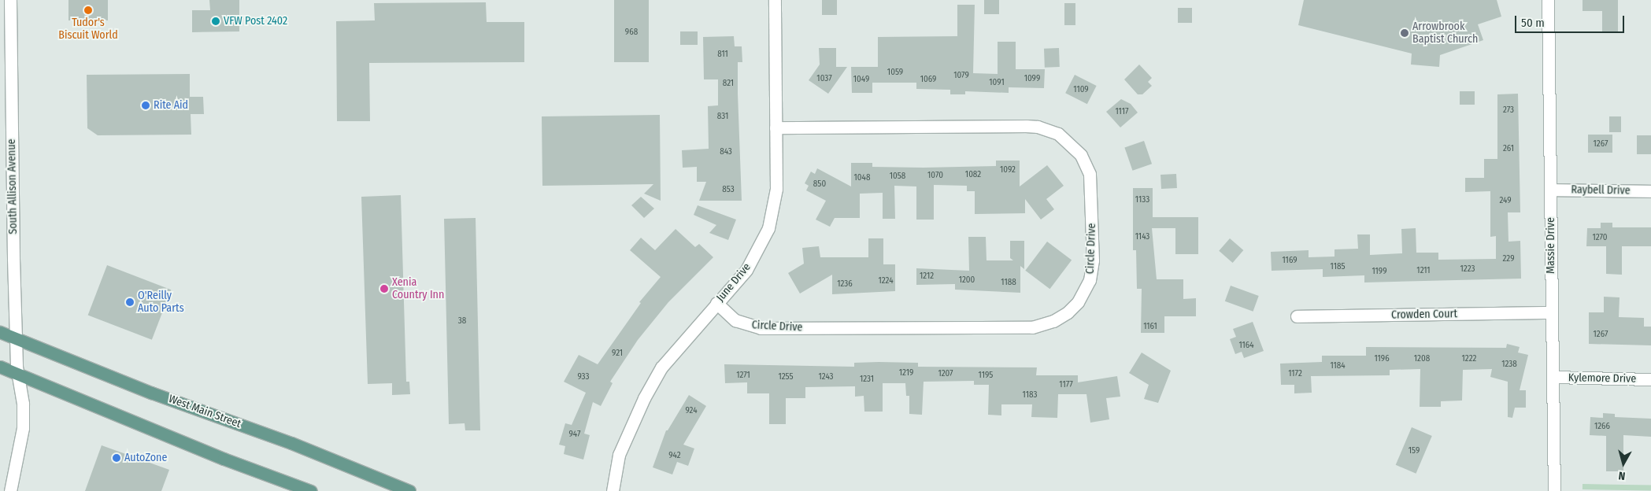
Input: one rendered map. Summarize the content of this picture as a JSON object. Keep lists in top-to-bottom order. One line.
{"streets":{"main road":["West Main Street"],"street":["South Allison Avenue","Raybell Drive","Massie Drive","Circle Drive","June Drive","Crowden Court","Kylemore Drive"]},"crossings":[["South Allison Avenue","West Main Street"],["Raybell Drive","Massie Drive"],["Massie Drive","Crowden Court"],["Massie Drive","Kylemore Drive"],["Circle Drive","June Drive"]],"places":["Tudor's Biscuit World","VFW Post 2402","Arrowbrook Baptist Church","Rite Aid","Xenia Country Inn","O'Reilly Auto Parts","AutoZone"],"house_numbers":["968","811","1059","1079","1037","1099","1049","1069","1091","821","1109","273","1117","831","1267","261","843","1092","1082","1070","1058","1048","850","853","1133","249","1143","1270","229","1169","1185","1223","1211","1199","1212","1200","1224","1188","1236","38","1161","1267","1164","921","1196","1208","1222","1238","1184","1219","1207","1172","1271","1195","933","1255","1243","1231","1177","1183","924","1266","947","159","942"],"scale_bar":"50 m","north":"bottom"}
